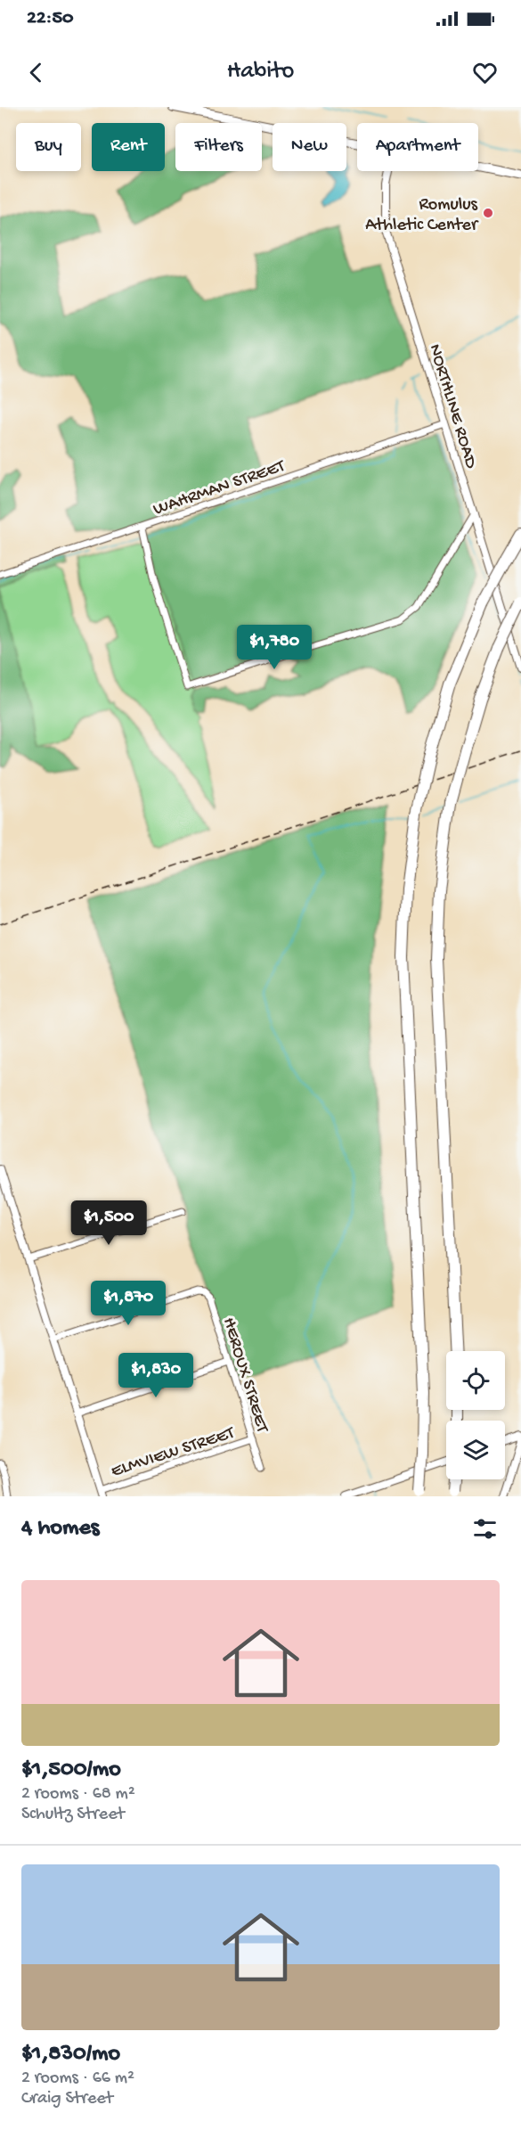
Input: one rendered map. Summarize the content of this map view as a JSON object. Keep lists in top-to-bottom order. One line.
{"streets":{"street":["NORTHLINE ROAD","WAHRMAN STREET","HEROUX STREET","ELMVIEW STREET"]},"crossings":[["NORTHLINE ROAD","WAHRMAN STREET"],["HEROUX STREET","ELMVIEW STREET"]],"places":["Romulus Athletic Center"],"page":{"status":"22:50","header":"Habito","chip":["Buy","Rent","Filters","New","Apartment"],"price":["$1,780","$1,500","$1,870","$1,830"],"heading":"4 homes","list":[{"name":"$1,500/mo","note":"2 rooms · 68 m² · Schultz Street"},{"name":"$1,830/mo","note":"2 rooms · 66 m² · Craig Street"}]}}
